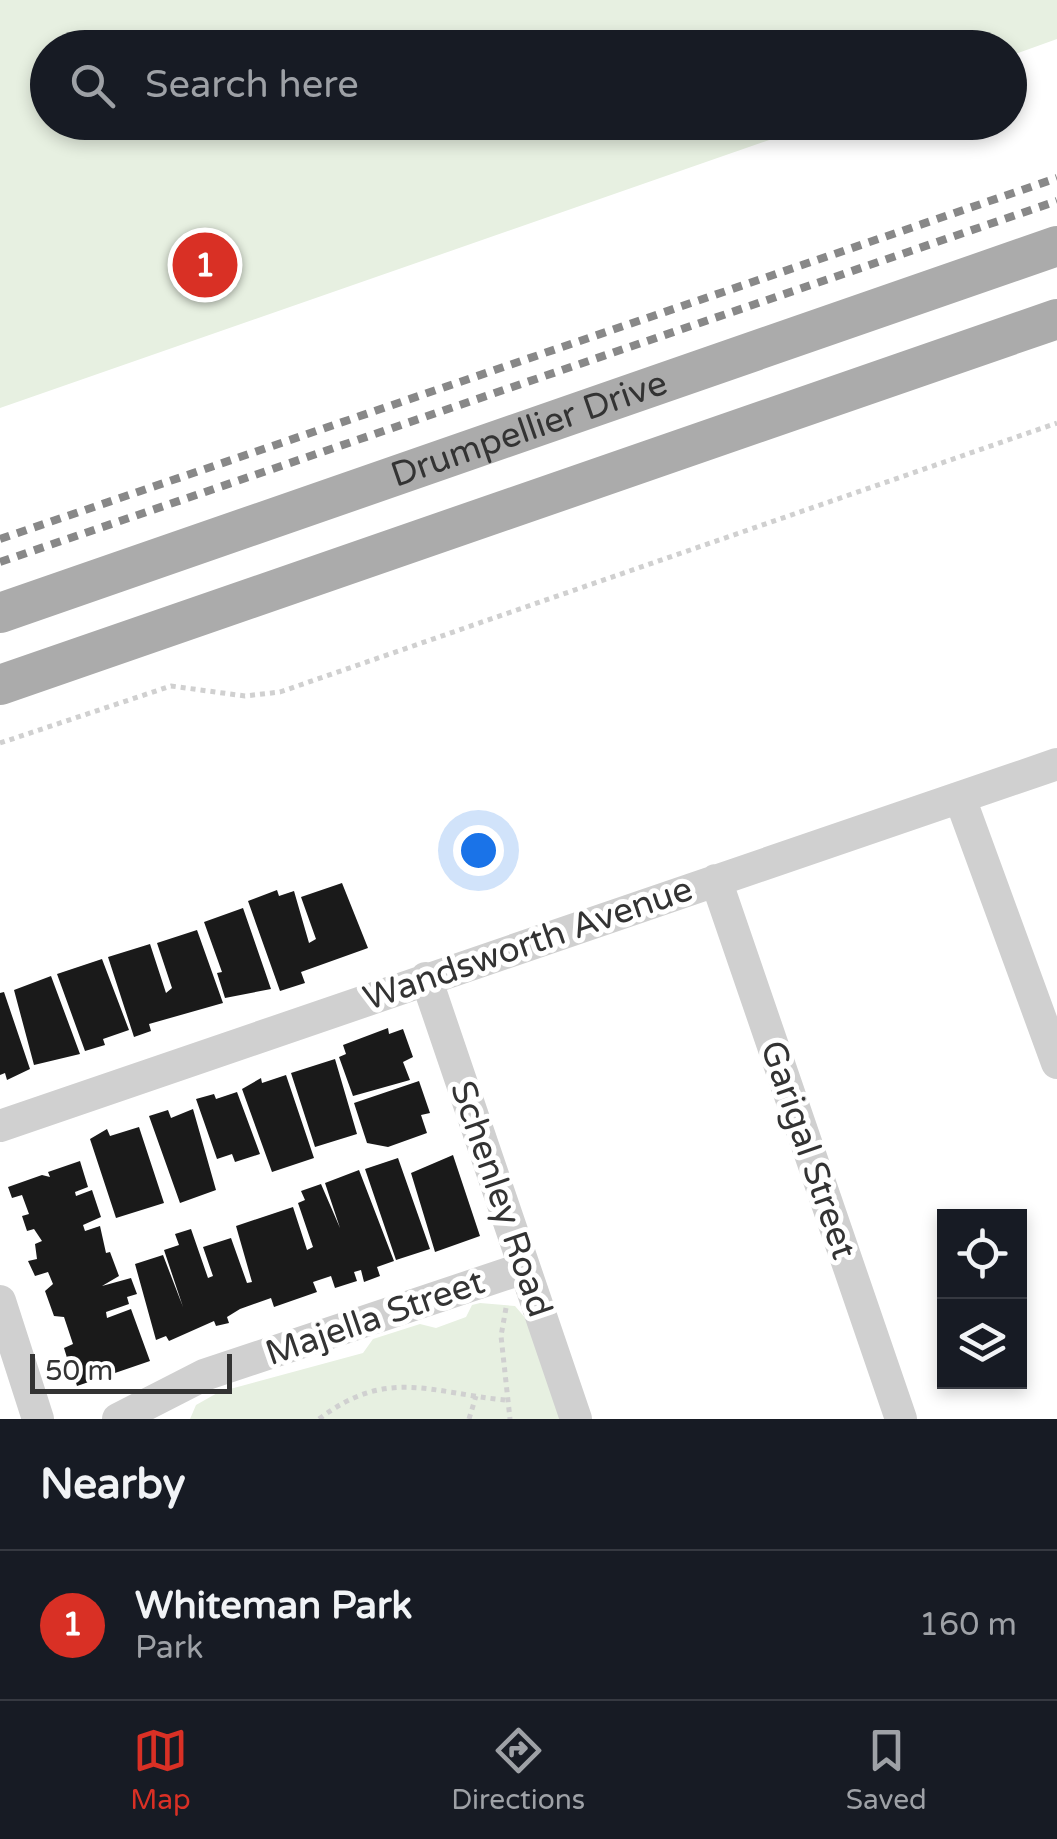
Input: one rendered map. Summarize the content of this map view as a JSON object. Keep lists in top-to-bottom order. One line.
{"streets":{"main road":["Drumpellier Drive"],"street":["Wandsworth Avenue","Garigal Street","Schenley Road","Majella Street"]},"crossings":[["Wandsworth Avenue","Garigal Street"],["Wandsworth Avenue","Schenley Road"],["Schenley Road","Majella Street"]],"scale_bar":"50 m","page":{"search":"Search here","pins":"1","scale":"50 m","heading":"Nearby","list":[{"mark":"1","name":"Whiteman Park","note":"Park","value":"160 m"}],"nav":["Map","Directions","Saved"]}}
